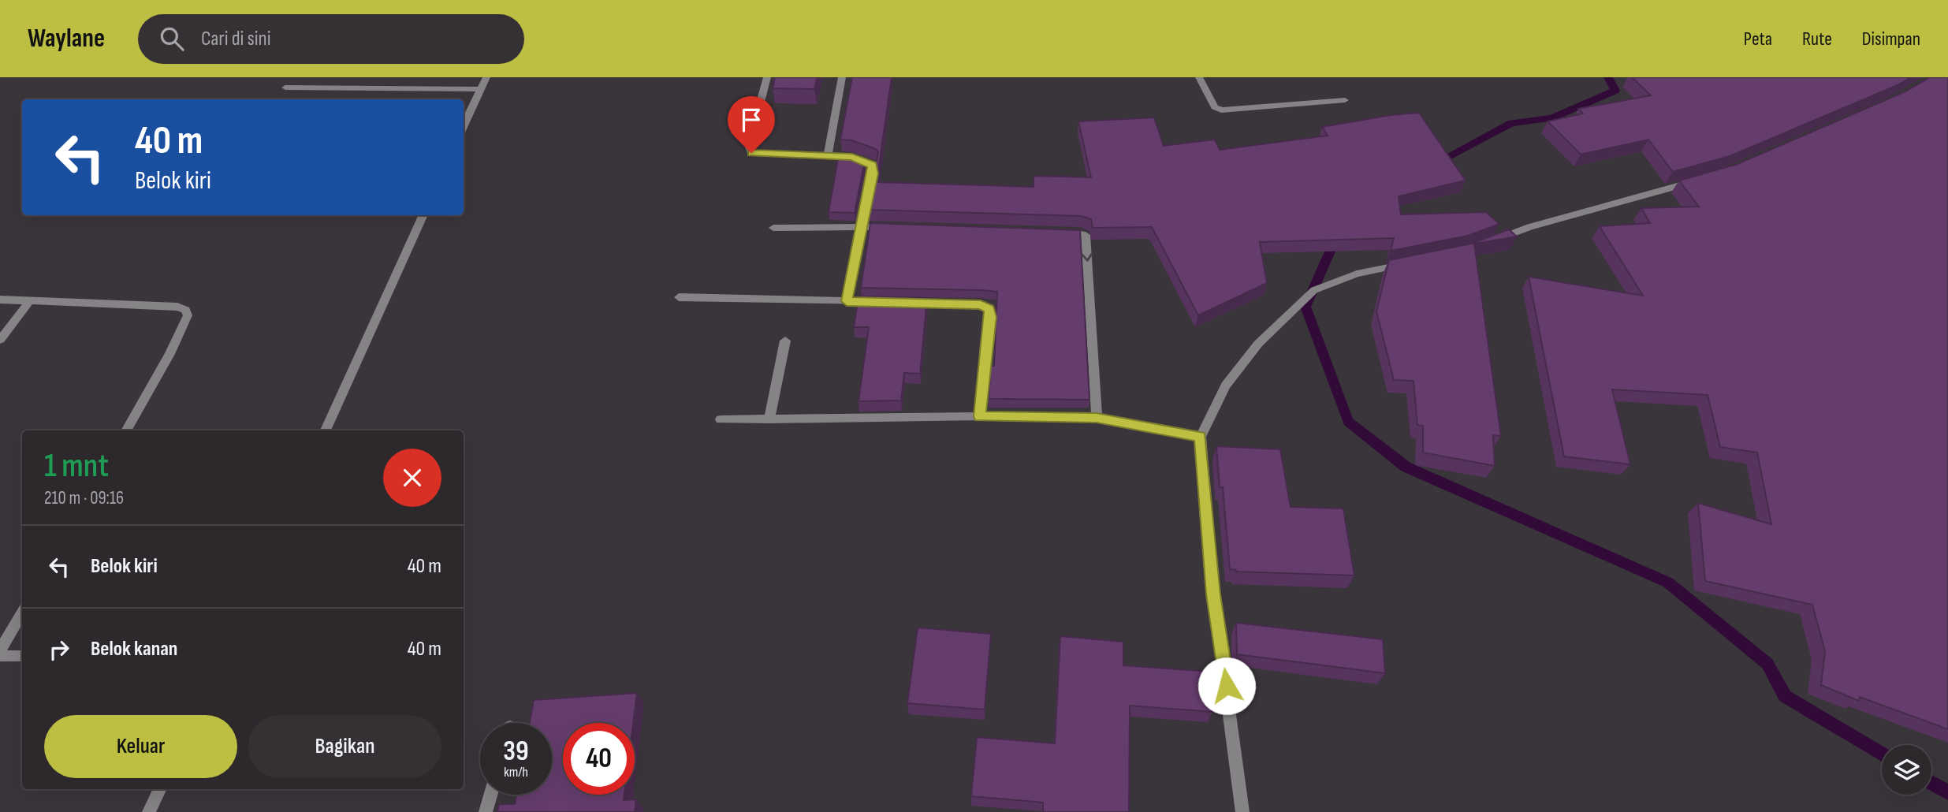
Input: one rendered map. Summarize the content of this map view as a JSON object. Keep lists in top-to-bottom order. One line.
{"page":{"header":"Waylane","search":"Cari di sini","nav":["Peta","Rute","Disimpan"],"turn":["40 m","Belok kiri"],"heading":["1 mnt","210 m · 09:16"],"list":[{"name":"Belok kiri","value":"40 m"},{"name":"Belok kanan","value":"40 m"}],"buttons":["Keluar","Bagikan"],"speed":"39 km/h","limit":"40"}}
